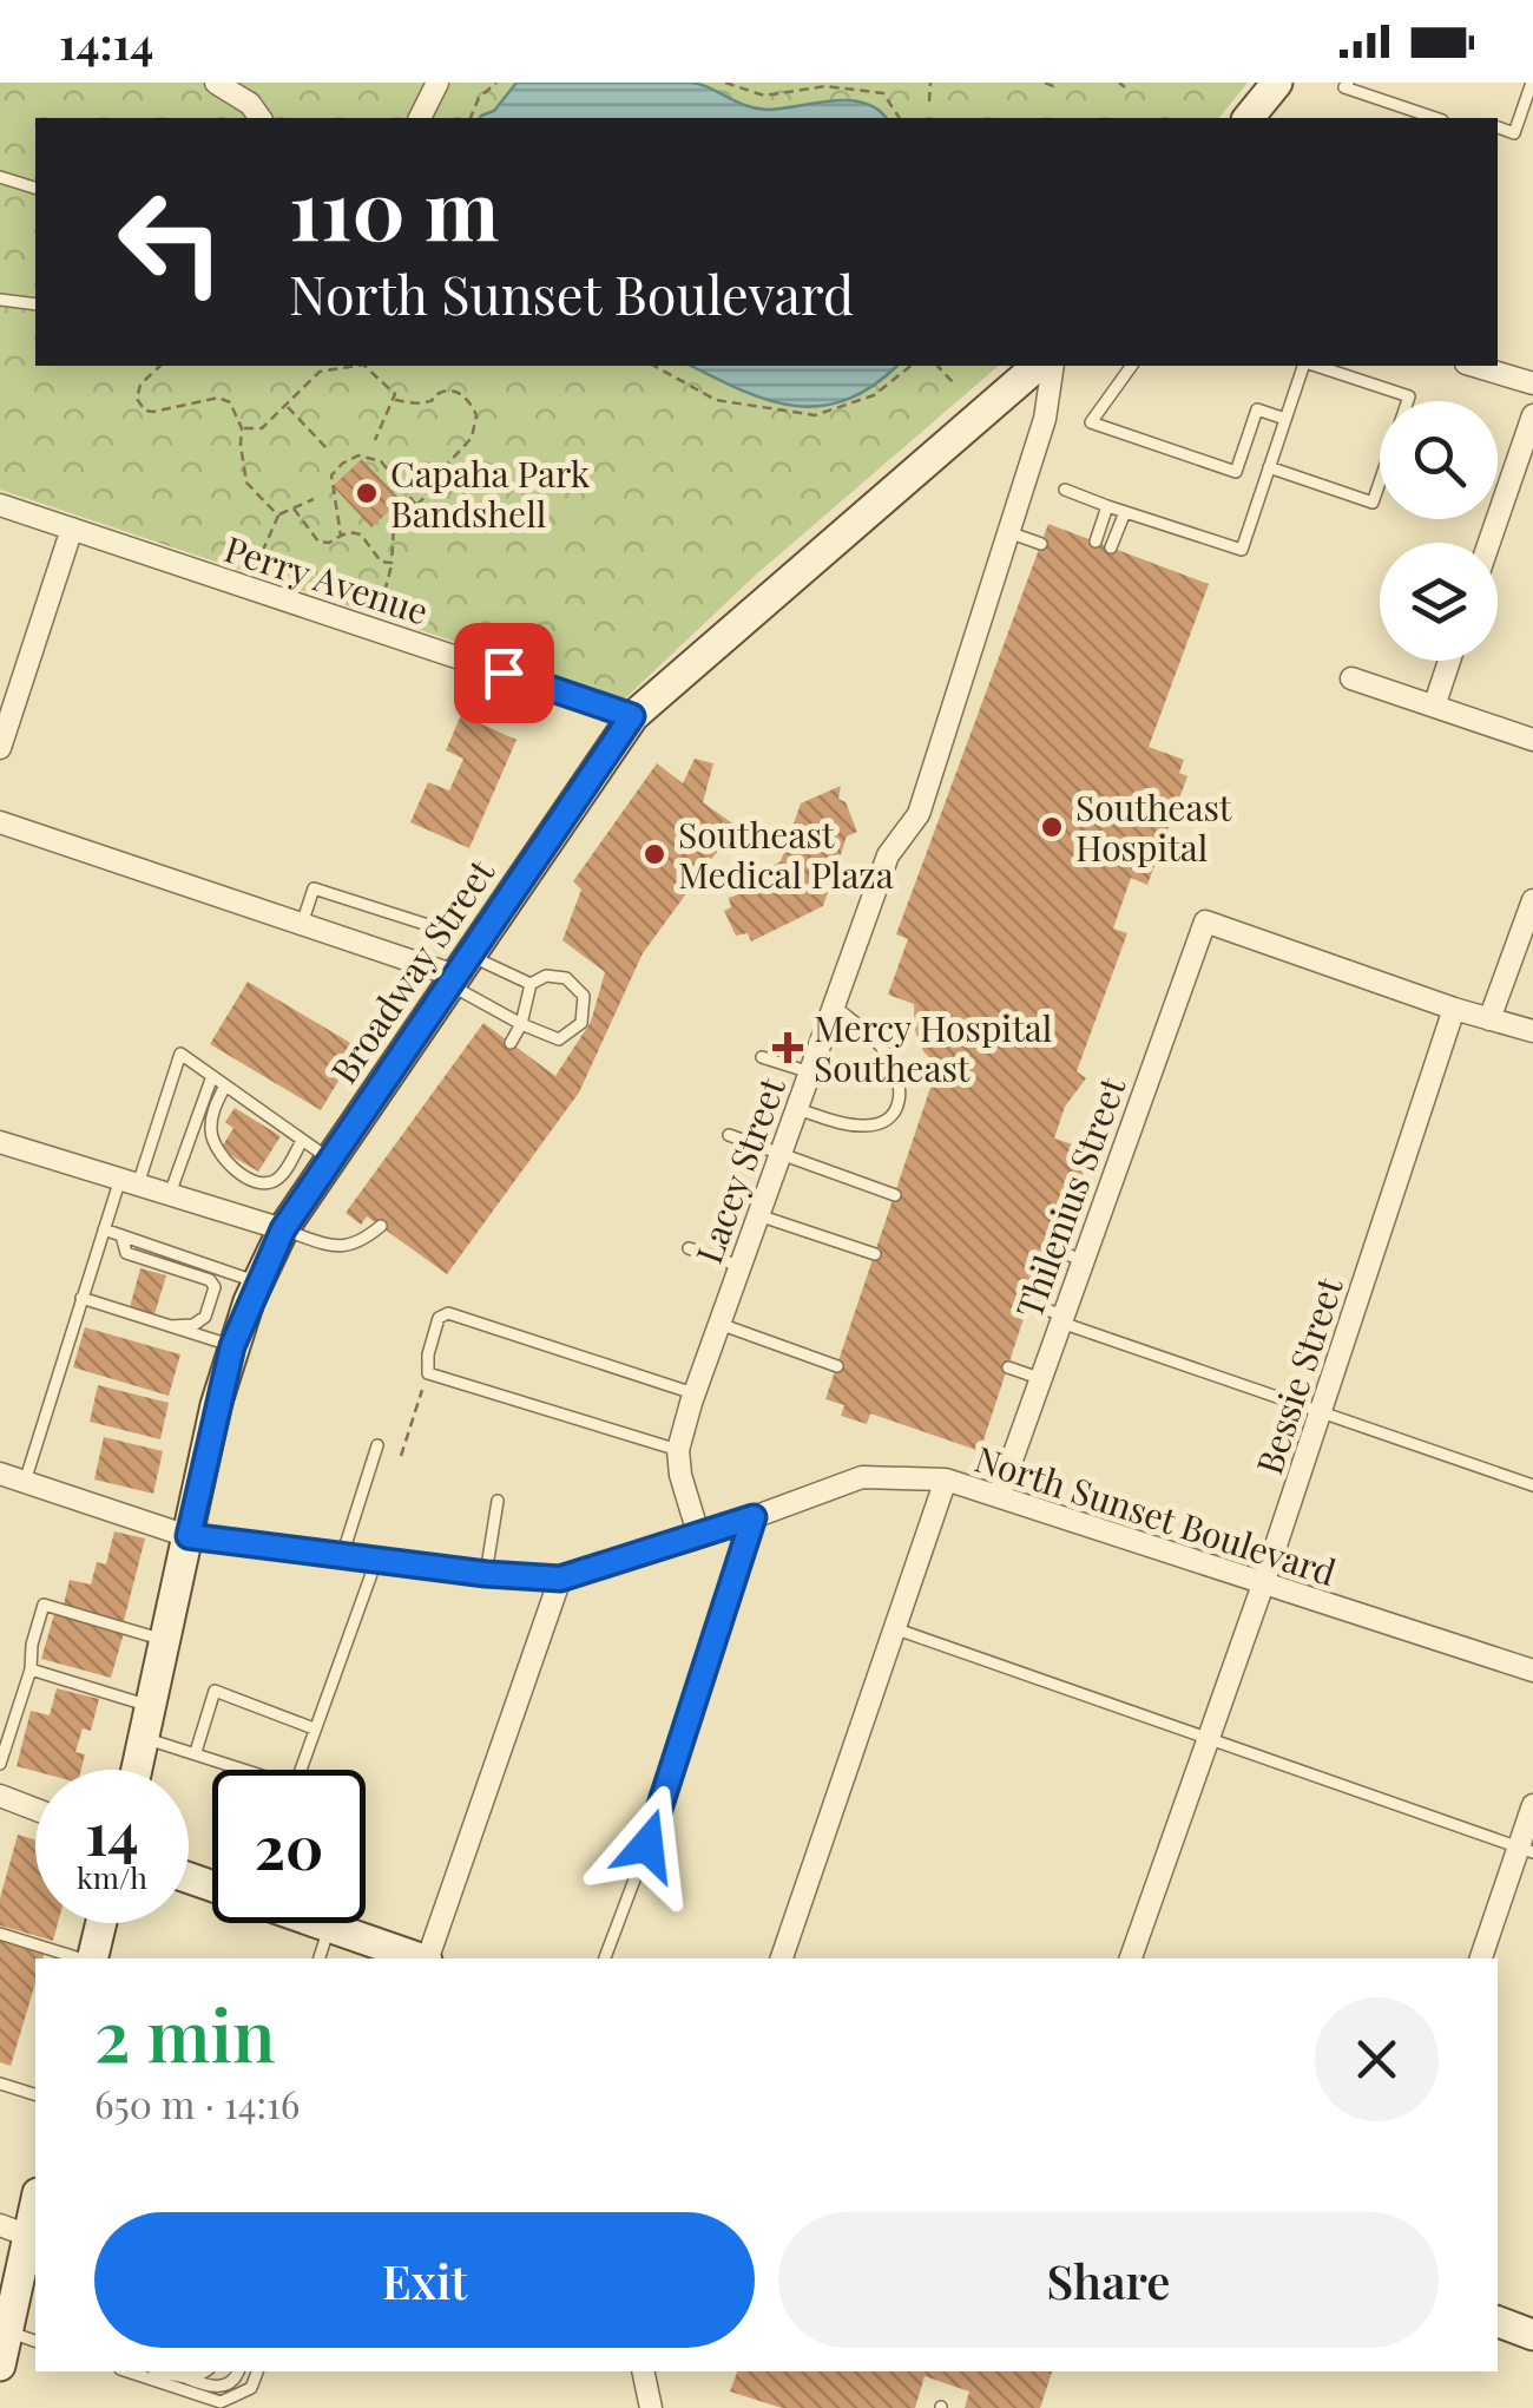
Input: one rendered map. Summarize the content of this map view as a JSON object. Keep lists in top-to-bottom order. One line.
{"streets":{"main road":["Broadway Street"],"street":["Perry Avenue","Lacey Street","Thilenius Street","Bessie Street","North Sunset Boulevard"]},"crossings":[["Perry Avenue","Broadway Street"],["Broadway Street","North Sunset Boulevard"],["Lacey Street","North Sunset Boulevard"],["Thilenius Street","Bessie Street"],["Thilenius Street","North Sunset Boulevard"],["Bessie Street","North Sunset Boulevard"]],"places":{"other":["Capaha Park Bandshell","Southeast Hospital","Southeast Medical Plaza"],"health":["Mercy Hospital Southeast"]},"page":{"status":"14:14","turn":["110 m","North Sunset Boulevard"],"speed":"14 km/h","limit":"20","heading":["2 min","650 m · 14:16"],"buttons":["Exit","Share"]}}
